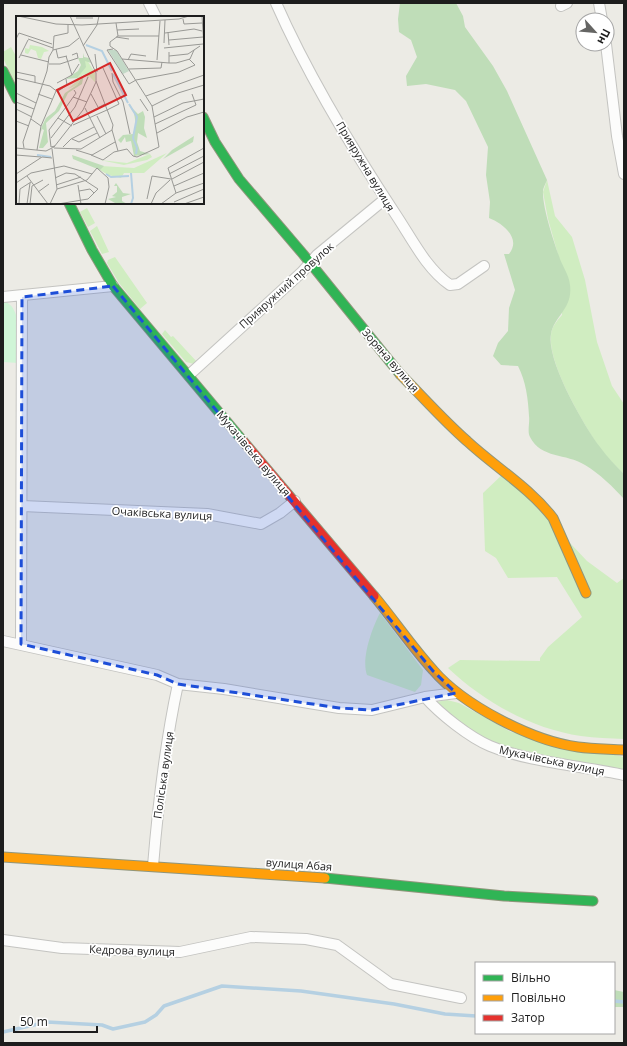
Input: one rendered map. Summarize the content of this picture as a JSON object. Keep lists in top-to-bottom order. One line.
{"streets":{"street":["Прияружна вулиця","Прияружний провулок","Зоряна вулиця","Мукачівська вулиця","Очаківська вулиця","Поліська вулиця","вулиця Абая","Кедрова вулиця"]},"crossings":[["Прияружна вулиця","Прияружний провулок"],["Прияружний провулок","Зоряна вулиця"],["Прияружний провулок","Мукачівська вулиця"],["Мукачівська вулиця","Очаківська вулиця"],["Поліська вулиця","вулиця Абая"]],"legend":["Вільно","Повільно","Затор"],"scale_bar":"50 m","north":"bottom right"}
